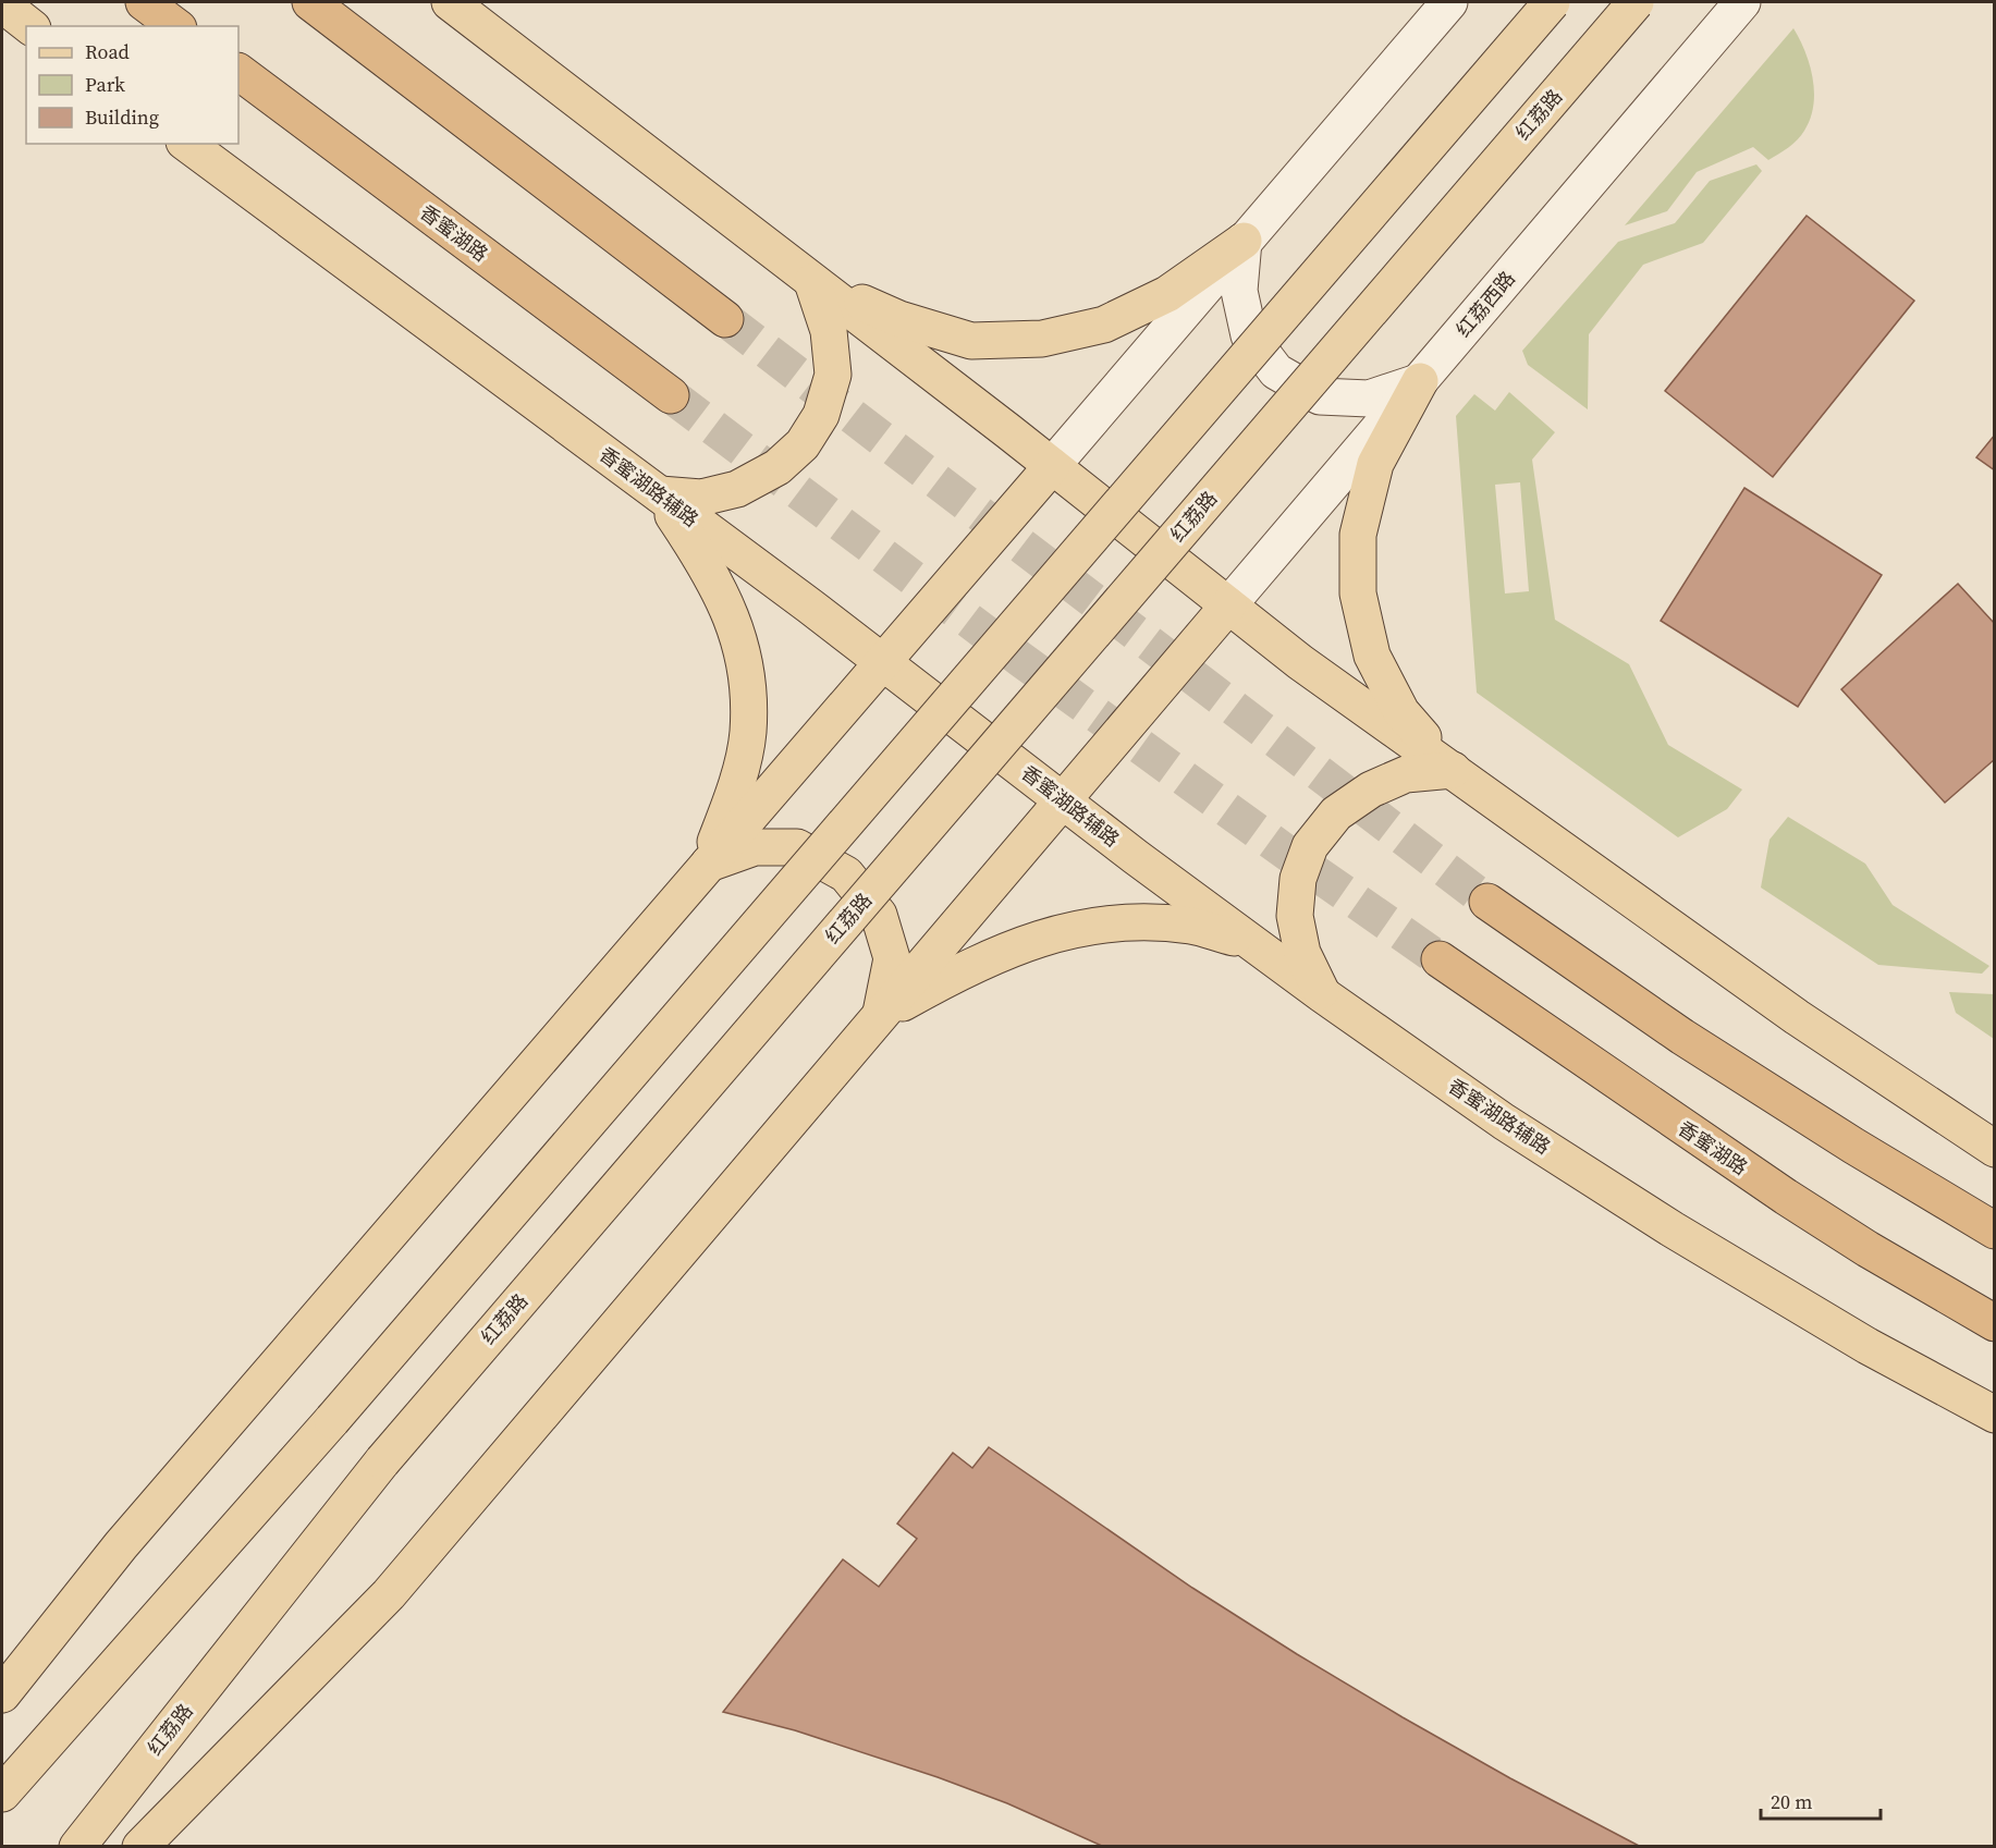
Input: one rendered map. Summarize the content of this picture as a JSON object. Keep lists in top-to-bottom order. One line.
{"streets":{"highway":["香蜜湖路"],"main road":["红荔路","红荔西路","香蜜湖路辅路"]},"legend":["Road","Park","Building"],"scale_bar":"20 m"}
